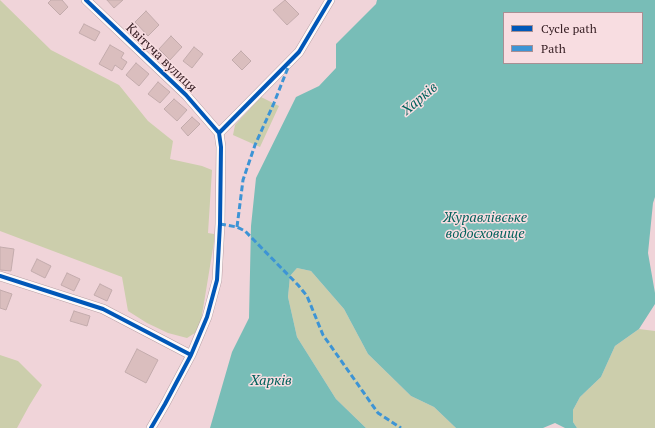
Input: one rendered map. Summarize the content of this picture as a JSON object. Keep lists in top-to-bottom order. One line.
{"streets":{"street":["Квітуча вулиця"]},"water":["Харків","Журавлівське водосховище"],"legend":["Cycle path","Path"]}
